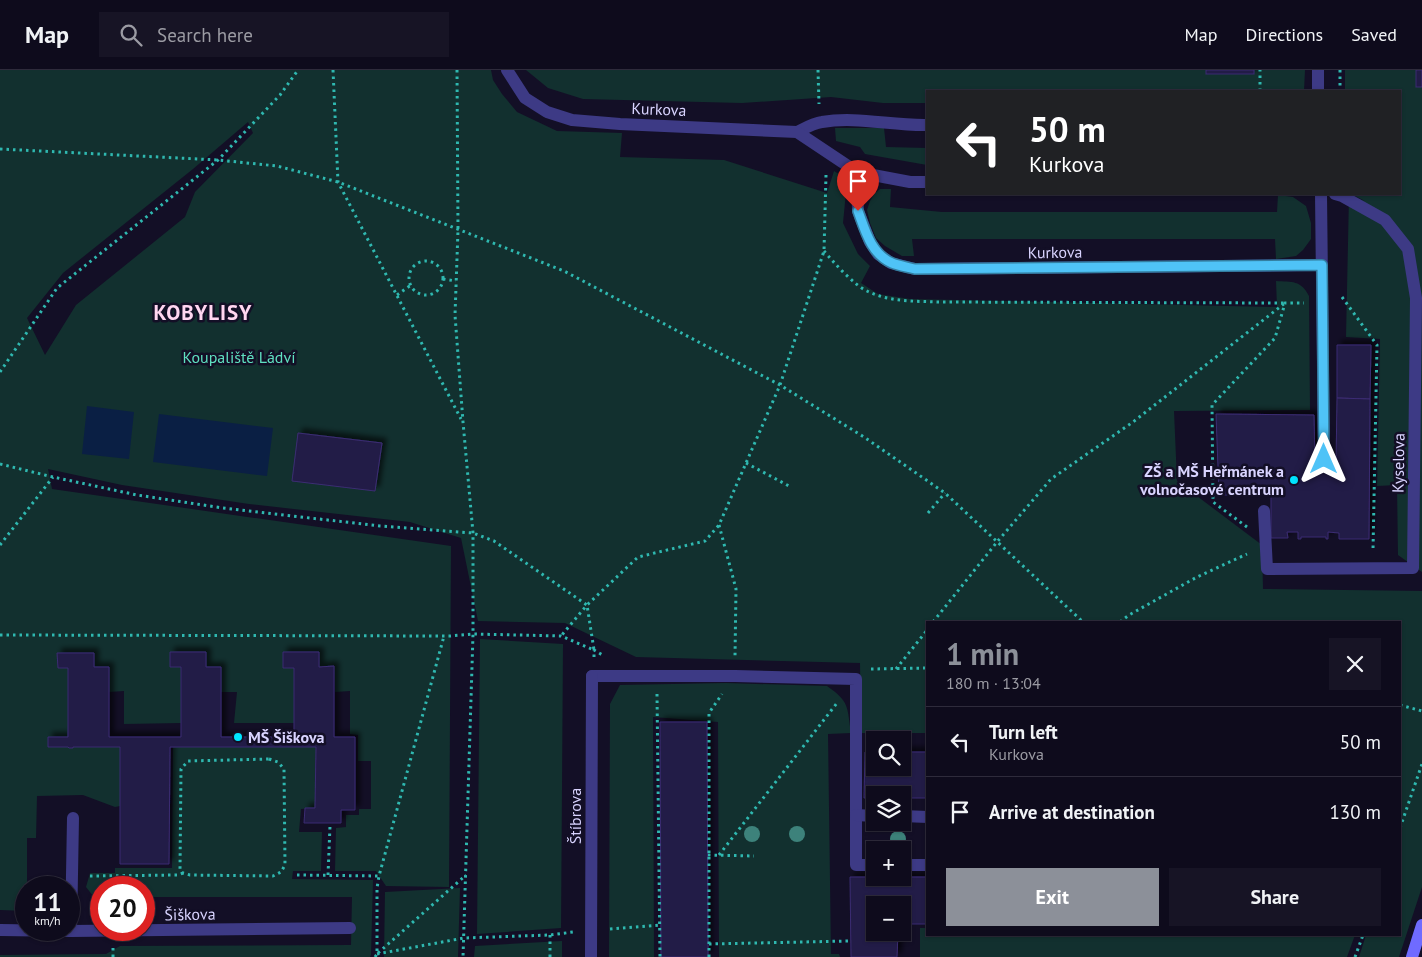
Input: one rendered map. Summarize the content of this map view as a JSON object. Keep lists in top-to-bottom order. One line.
{"streets":{"street":["Kurkova","Kyselova","Štíbrova","Šiškova"]},"districts":["KOBYLISY"],"parks":["Koupaliště Ládví"],"places":["ZŠ a MŠ Heřmánek a volnočasové centrum","MŠ Šiškova"],"page":{"header":"Map","search":"Search here","nav":["Map","Directions","Saved"],"turn":["50 m","Kurkova"],"heading":["1 min","180 m · 13:04"],"list":[{"name":"Turn left","note":"Kurkova","value":"50 m"},{"name":"Arrive at destination","value":"130 m"}],"map_buttons":["+","−"],"buttons":["Exit","Share"],"speed":"11 km/h","limit":"20"}}
